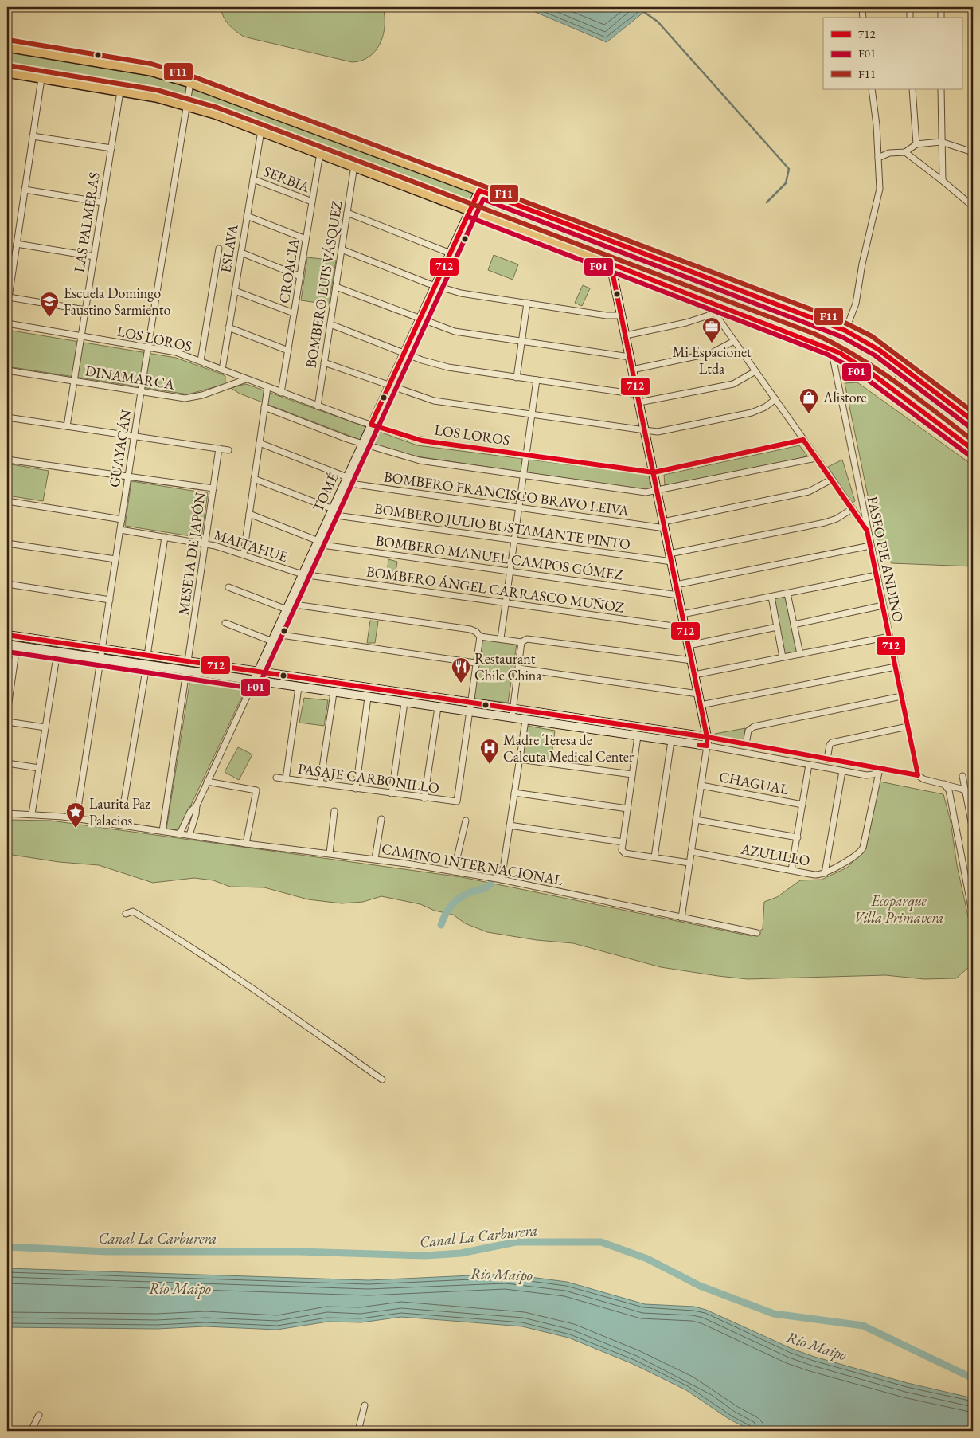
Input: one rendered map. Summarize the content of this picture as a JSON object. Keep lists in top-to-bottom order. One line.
{"streets":{"street":["SERBIA","LAS PALMERAS","ESLAVA","CROACIA","BOMBERO LUIS VÁSQUEZ","LOS LOROS","DINAMARCA","GUAYACÁN","TOMÉ","BOMBERO FRANCISCO BRAVO LEIVA","BOMBERO JULIO BUSTAMANTE PINTO","MAITAHUE","MESETA DE JAPÓN","BOMBERO MANUEL CAMPOS GÓMEZ","PASEO PIE ANDINO","BOMBERO ÁNGEL CARRASCO MUÑOZ","PASAJE CARBONILLO","CHAGUAL","AZULILLO","CAMINO INTERNACIONAL"]},"crossings":[["SERBIA","ESLAVA"],["SERBIA","CROACIA"],["LAS PALMERAS","LOS LOROS"],["LAS PALMERAS","DINAMARCA"],["ESLAVA","LOS LOROS"],["CROACIA","LOS LOROS"],["BOMBERO LUIS VÁSQUEZ","LOS LOROS"],["LOS LOROS","DINAMARCA"],["LOS LOROS","GUAYACÁN"],["LOS LOROS","TOMÉ"],["DINAMARCA","GUAYACÁN"],["GUAYACÁN","MAITAHUE"],["GUAYACÁN","CAMINO INTERNACIONAL"],["TOMÉ","BOMBERO FRANCISCO BRAVO LEIVA"],["TOMÉ","BOMBERO JULIO BUSTAMANTE PINTO"],["TOMÉ","MAITAHUE"],["TOMÉ","BOMBERO MANUEL CAMPOS GÓMEZ"],["TOMÉ","BOMBERO ÁNGEL CARRASCO MUÑOZ"],["TOMÉ","CAMINO INTERNACIONAL"],["MAITAHUE","MESETA DE JAPÓN"],["MAITAHUE","BOMBERO ÁNGEL CARRASCO MUÑOZ"]],"water":["Canal La Carburera","Río Maipo"],"parks":["Ecoparque Villa Primavera"],"places":{"school or university":["Escuela Domingo Faustino Sarmiento"],"office":["Mi Espacionet Ltda"],"shop":["Alistore"],"restaurant":["Restaurant Chile China"],"hospital":["Madre Teresa de Calcuta Medical Center"],"place":["Laurita Paz Palacios"]},"lines":["transit line F11","transit line 712","transit line F01"],"legend":["712","F01","F11"]}
